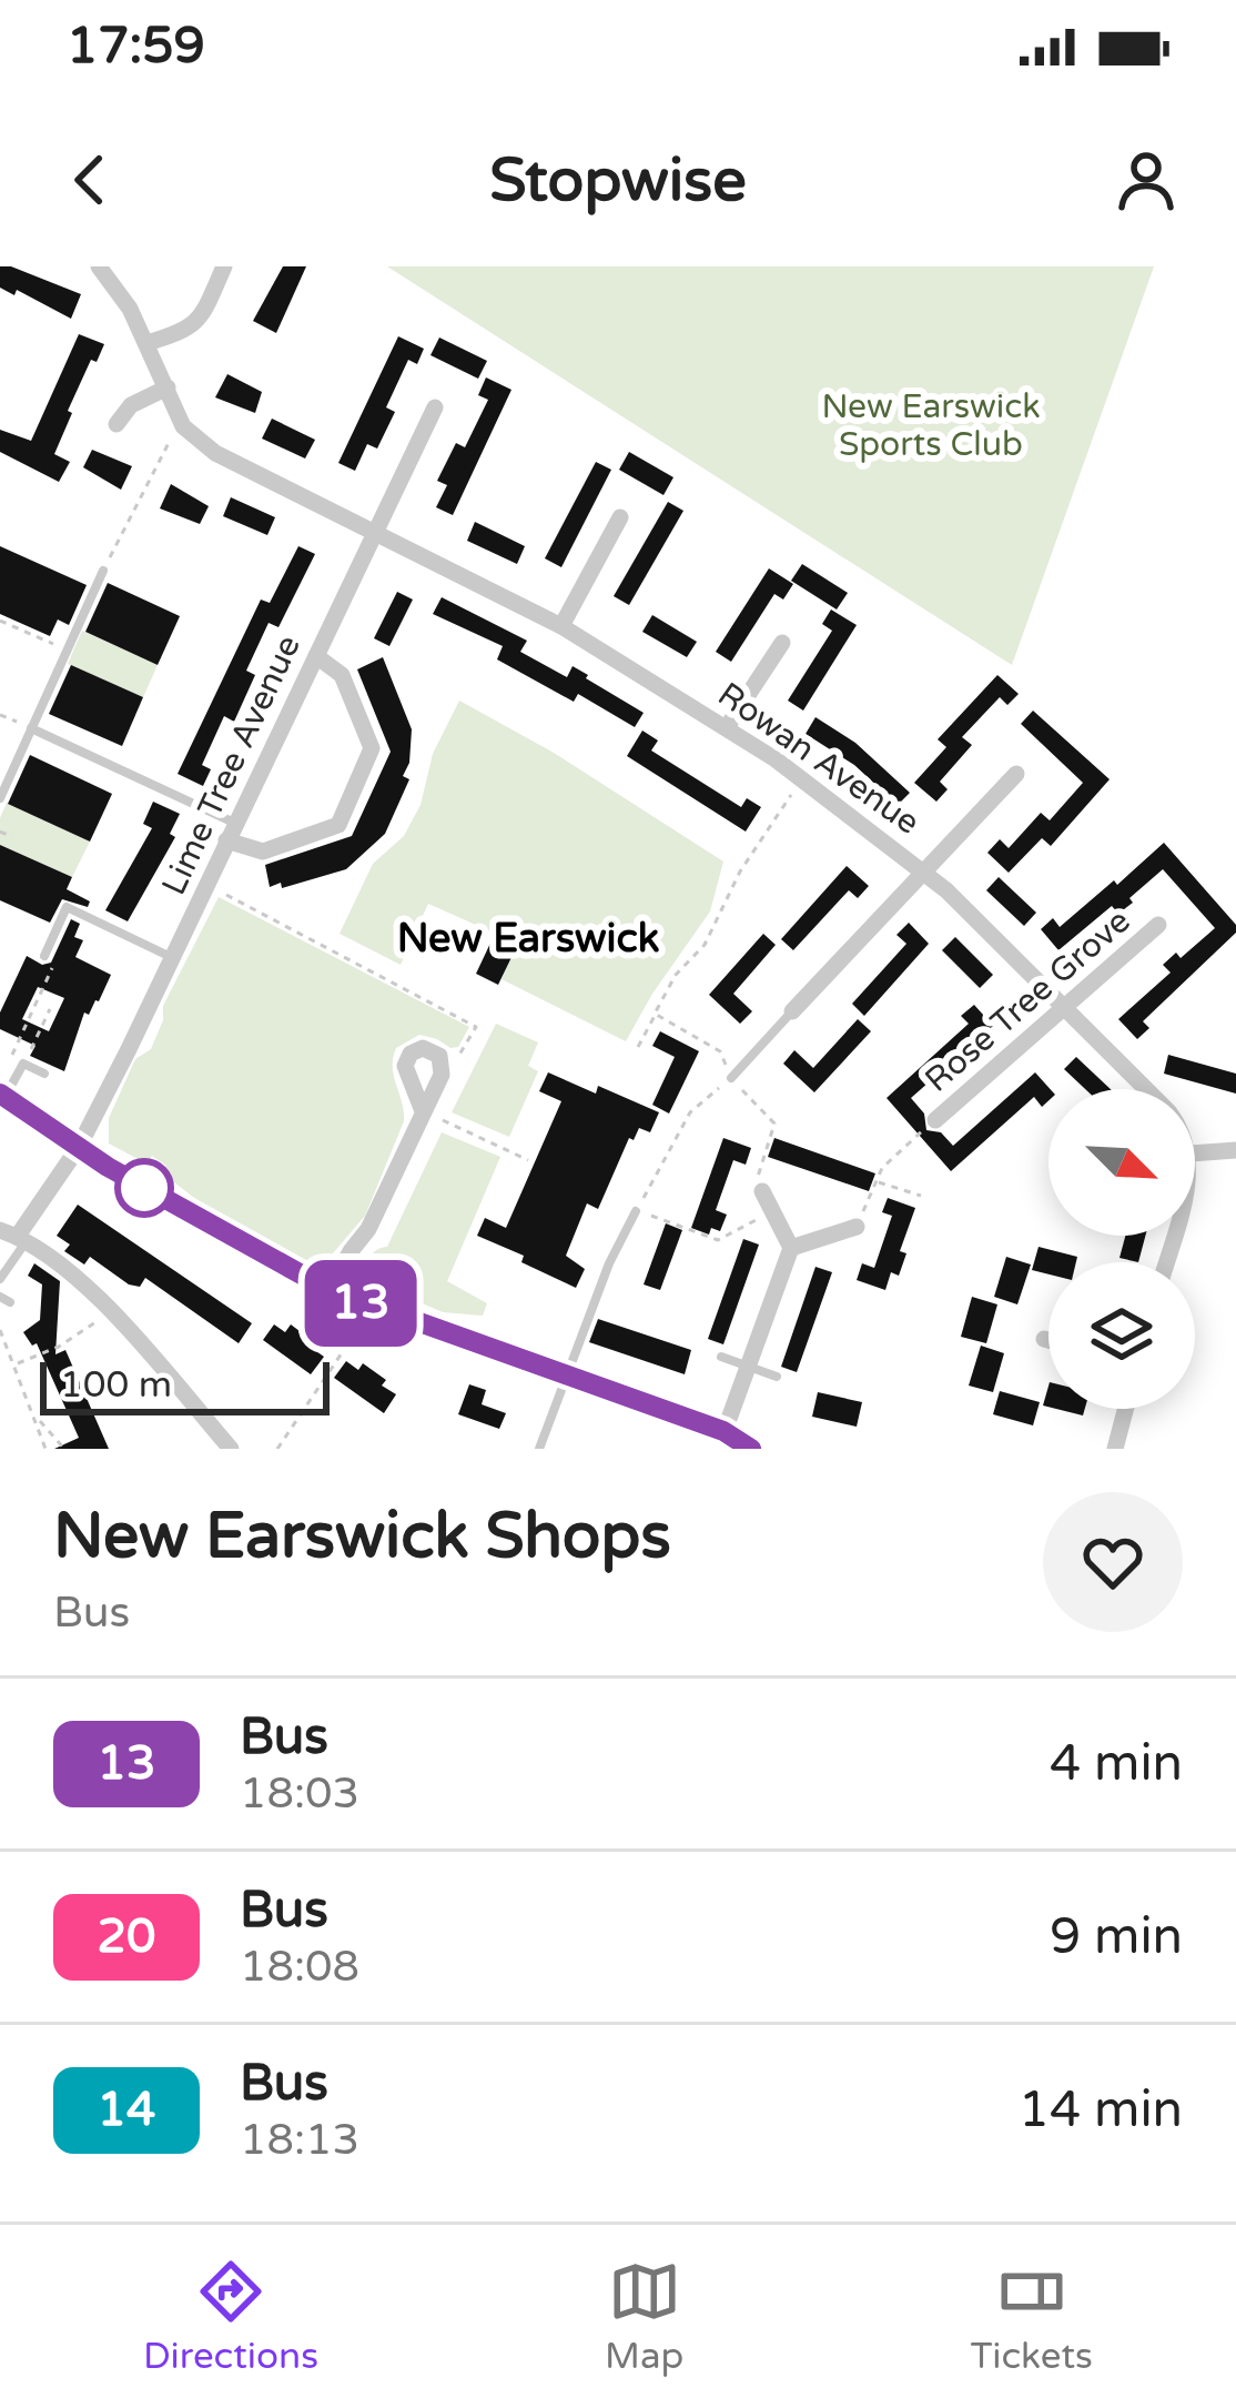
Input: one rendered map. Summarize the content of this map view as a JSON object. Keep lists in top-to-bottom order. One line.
{"streets":{"street":["Rowan Avenue","Lime Tree Avenue","Rose Tree Grove"]},"crossings":[["Rowan Avenue","Lime Tree Avenue"],["Rowan Avenue","Rose Tree Grove"]],"districts":["New Earswick"],"parks":["New Earswick Sports Club"],"lines":["bus line 13"],"scale_bar":"100 m","north":"bottom right","page":{"status":"17:59","header":"Stopwise","on_map":"13","scale":"100 m","heading":["New Earswick Shops","Bus"],"list":[{"mark":"13","name":"Bus","note":"18:03","value":"4 min"},{"mark":"20","name":"Bus","note":"18:08","value":"9 min"},{"mark":"14","name":"Bus","note":"18:13","value":"14 min"}],"tabs":["Directions","Map","Tickets"]}}
